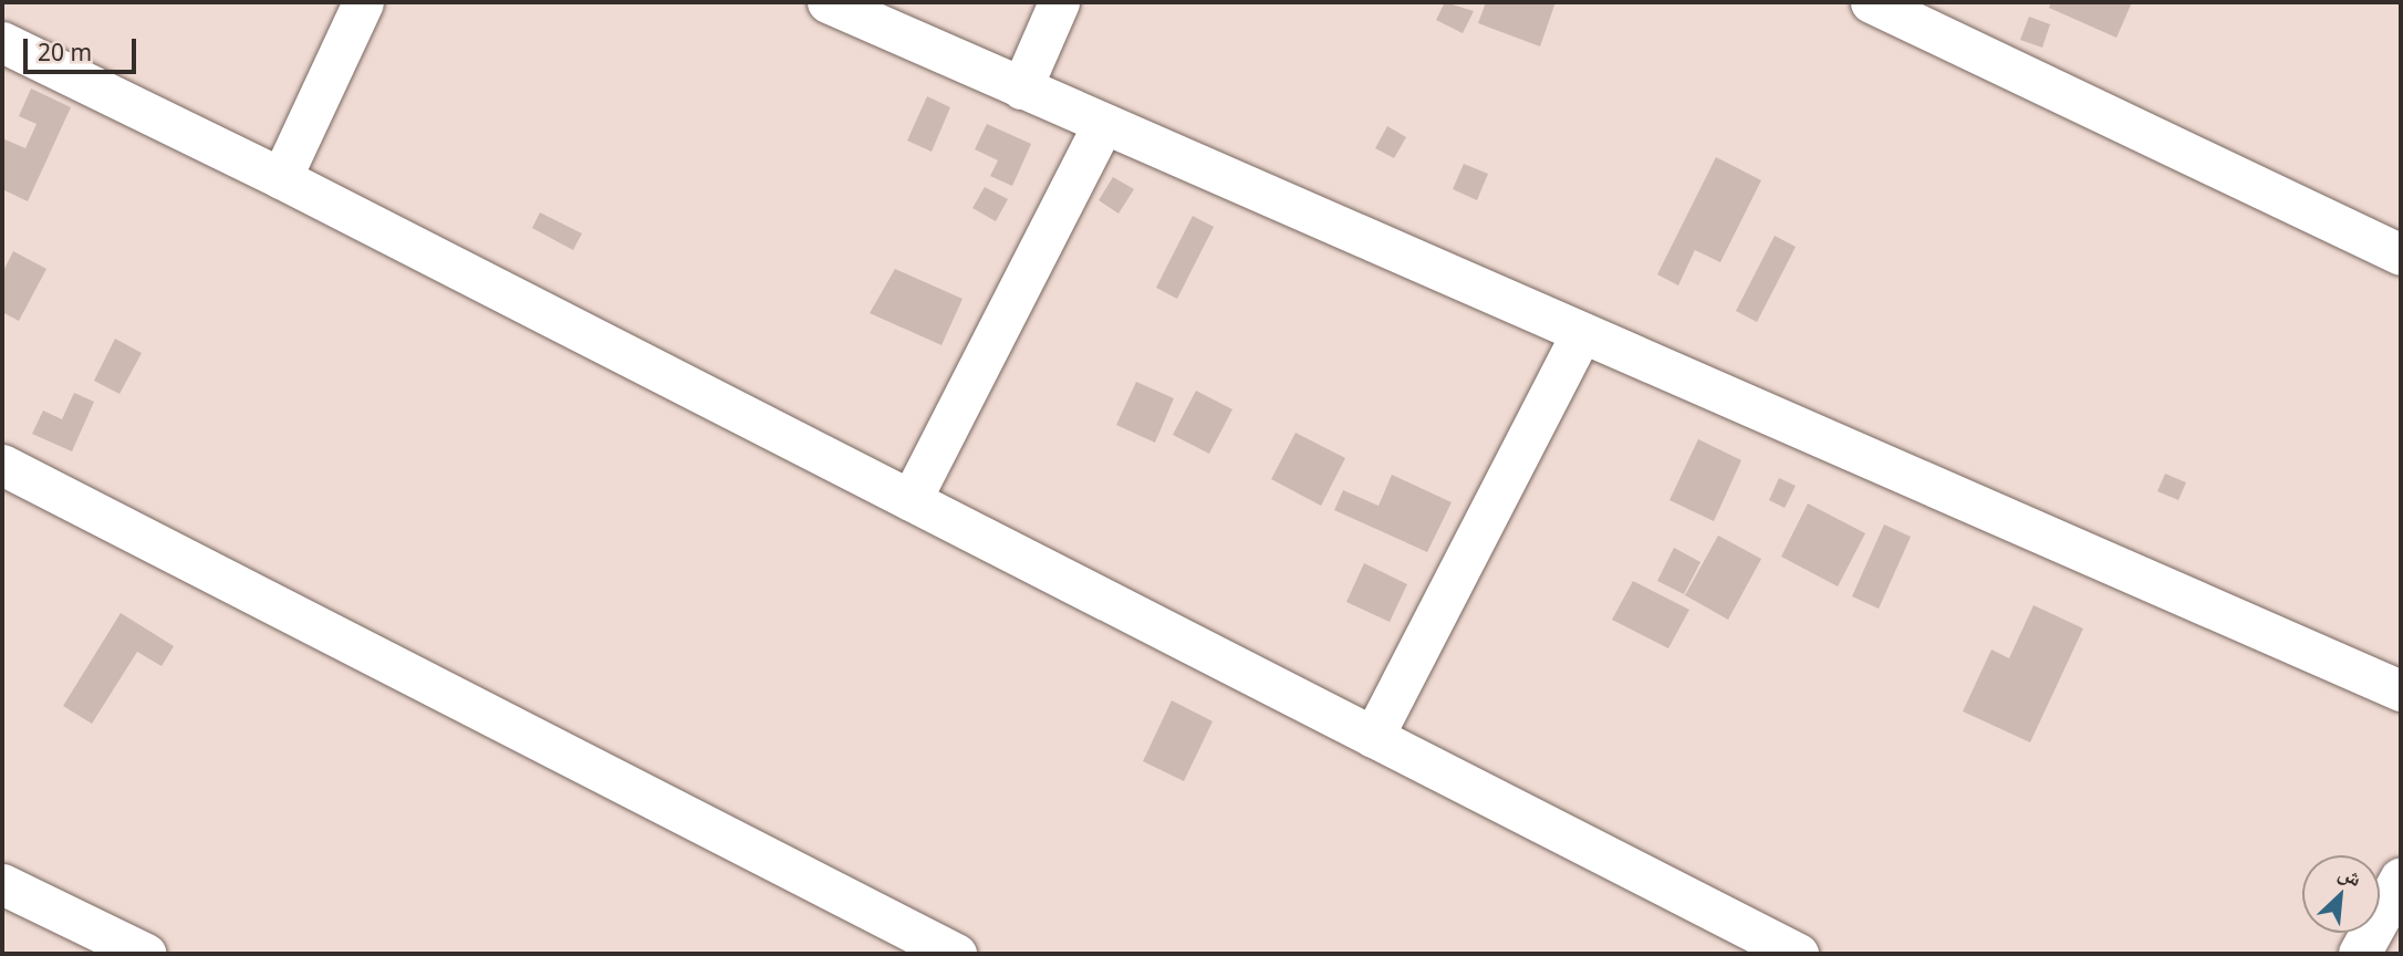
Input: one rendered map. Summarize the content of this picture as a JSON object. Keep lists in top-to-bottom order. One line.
{"scale_bar":"20 m","north":"top right"}
